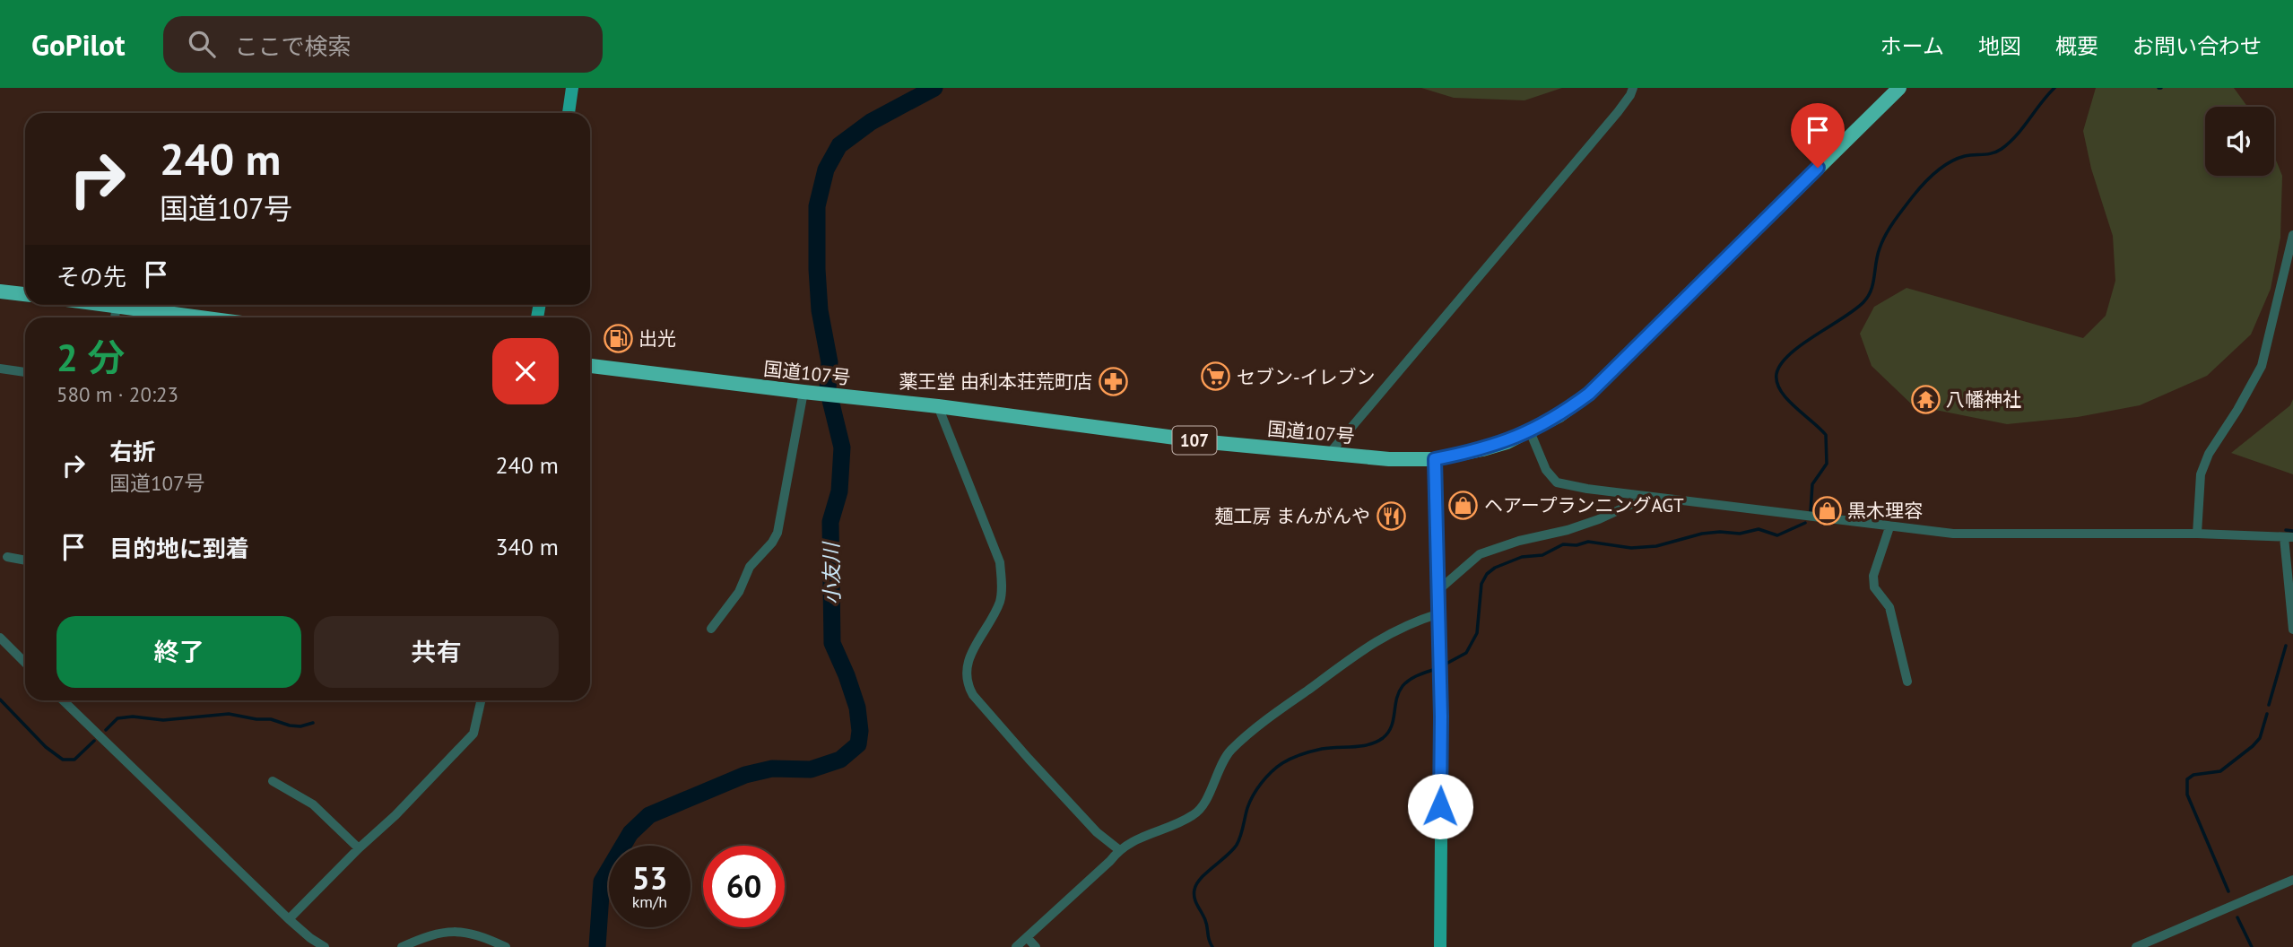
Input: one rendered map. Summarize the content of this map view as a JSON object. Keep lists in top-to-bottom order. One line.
{"streets":{"highway":["国道107号","107"]},"water":["小友川"],"places":{"fuel station":["出光"],"supermarket":["セブン-イレブン"],"pharmacy":["薬王堂 由利本荘荒町店"],"temple":["八幡神社"],"shop":["ヘアープランニングAGT","黒木理容"],"restaurant":["麺工房 まんがんや"]},"page":{"header":"GoPilot","search":"ここで検索","nav":["ホーム","地図","概要","お問い合わせ"],"turn":["240 m","国道107号"],"then":"その先","heading":["2 分","580 m · 20:23"],"list":[{"name":"右折","note":"国道107号","value":"240 m"},{"name":"目的地に到着","value":"340 m"}],"buttons":["終了","共有"],"speed":"53 km/h","limit":"60"}}
